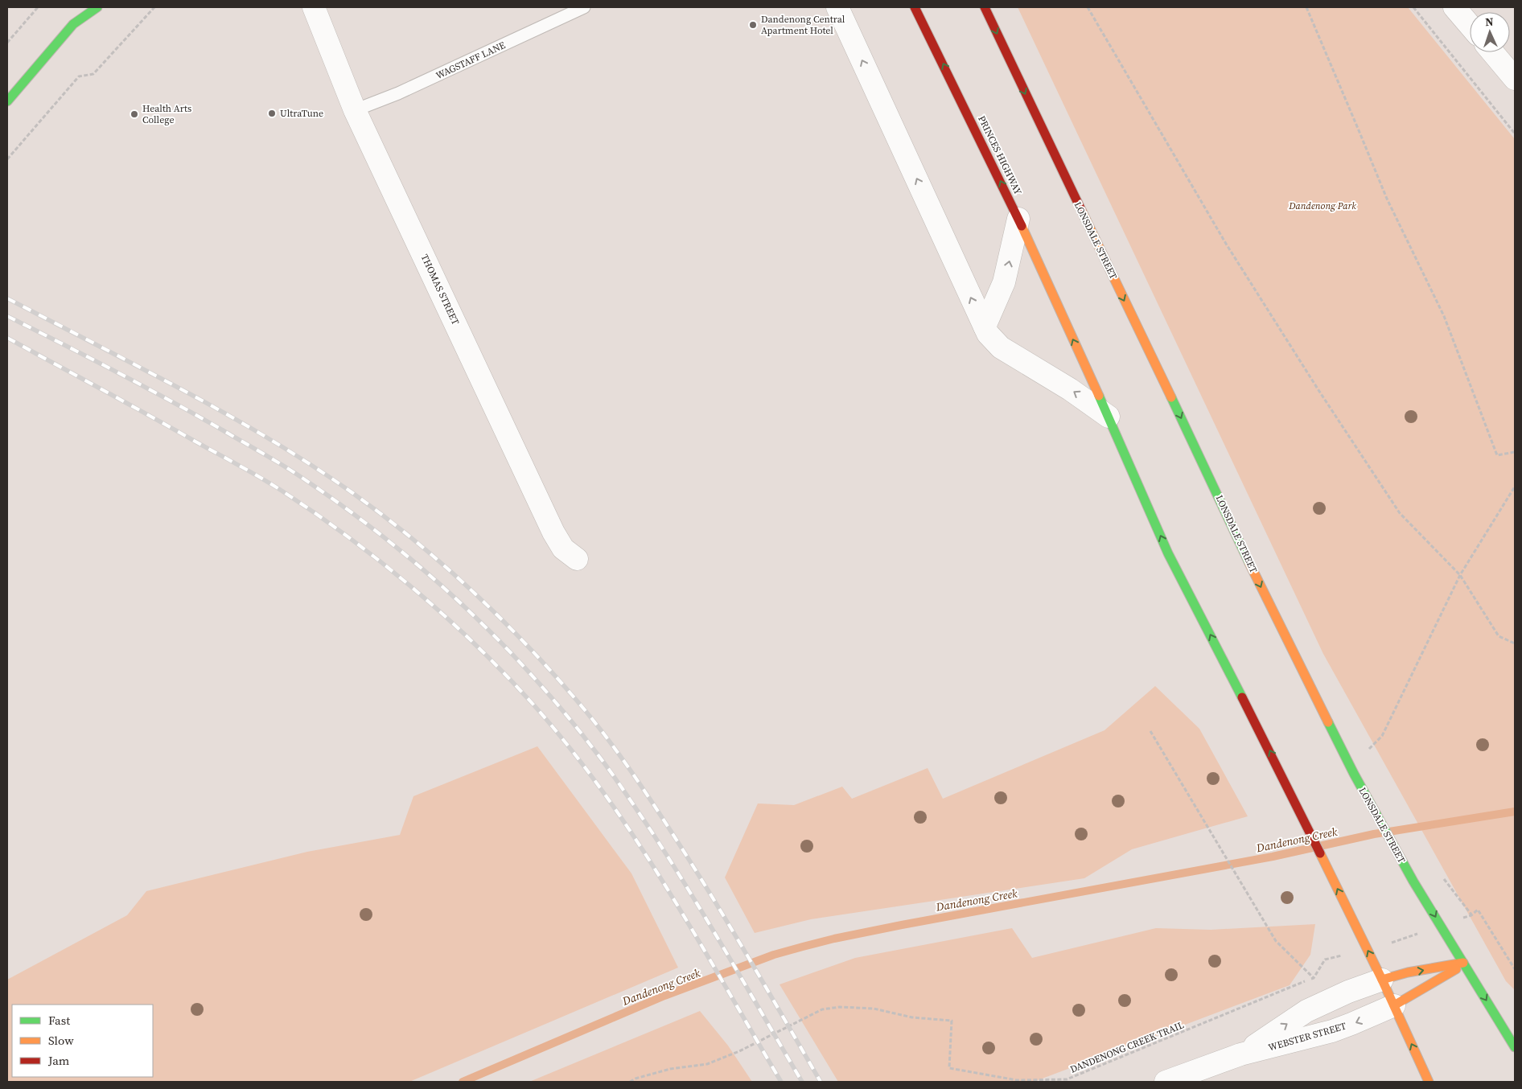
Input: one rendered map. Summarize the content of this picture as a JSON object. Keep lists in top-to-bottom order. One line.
{"streets":{"main road":["PRINCES HIGHWAY","LONSDALE STREET"],"street":["THOMAS STREET","WEBSTER STREET"],"lane":["WAGSTAFF LANE"],"path":["DANDENONG CREEK TRAIL"]},"crossings":[["WAGSTAFF LANE","THOMAS STREET"],["LONSDALE STREET","DANDENONG CREEK TRAIL"]],"one_way":["PRINCES HIGHWAY"],"water":["Dandenong Creek"],"parks":["Dandenong Park"],"places":["Dandenong Central Apartment Hotel","UltraTune","Health Arts College"],"legend":["Fast","Slow","Jam"],"north":"top"}
